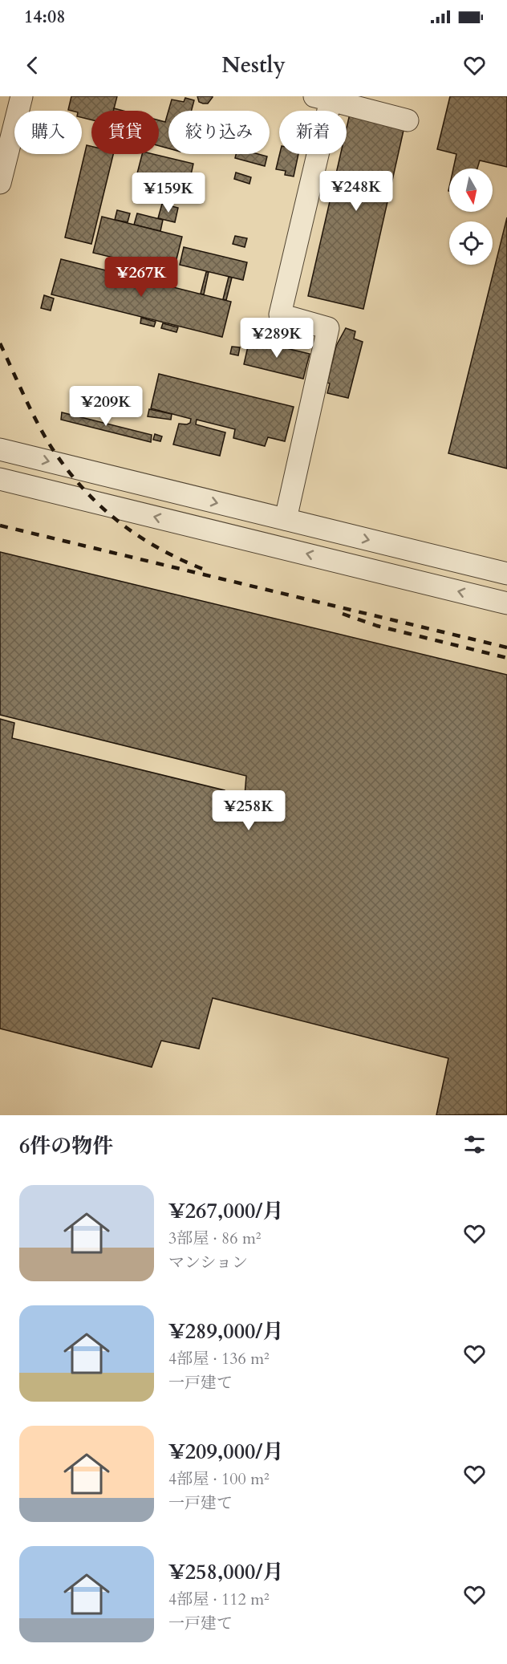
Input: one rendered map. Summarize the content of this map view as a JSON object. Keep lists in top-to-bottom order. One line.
{"north":"bottom","page":{"status":"14:08","header":"Nestly","chip":["購入","賃貸","絞り込み","新着"],"price":["¥248K","¥159K","¥267K","¥289K","¥209K","¥258K"],"heading":"6件の物件","list":[{"name":"¥267,000/月","note":"3部屋 · 86 m² · マンション"},{"name":"¥289,000/月","note":"4部屋 · 136 m² · 一戸建て"},{"name":"¥209,000/月","note":"4部屋 · 100 m² · 一戸建て"},{"name":"¥258,000/月","note":"4部屋 · 112 m² · 一戸建て"}]}}
